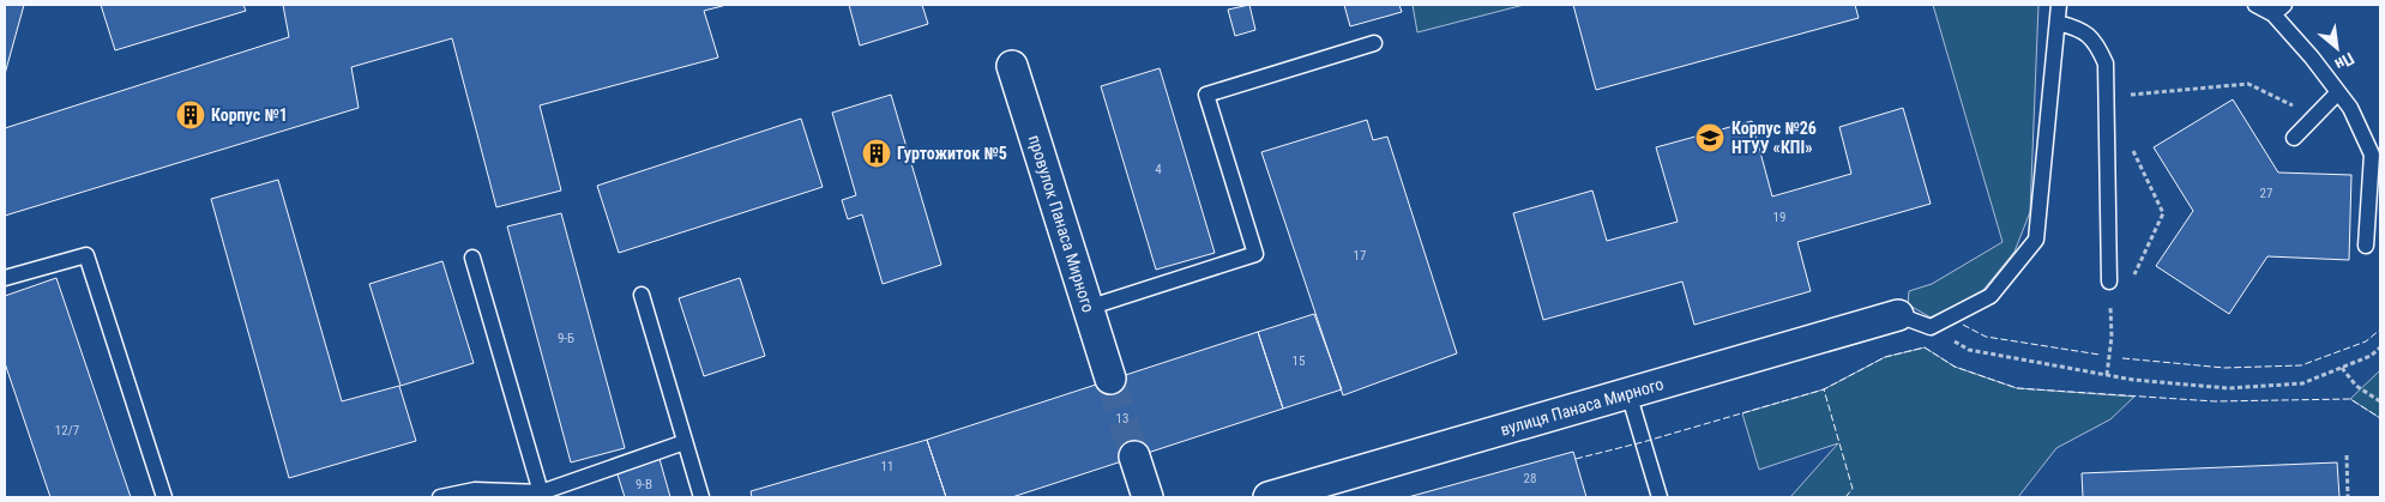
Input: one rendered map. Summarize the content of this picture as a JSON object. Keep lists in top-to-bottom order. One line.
{"streets":{"street":["провулок Панаса Мирного","вулиця Панаса Мирного"]},"places":{"building":["Корпус №1","Гуртожиток №5"],"school or university":["Корпус №26 НТУУ «КПІ»"]},"house_numbers":["4","27","19","17","9-Б","15","13","12/7","11","28","9-В"],"north":"bottom right"}
